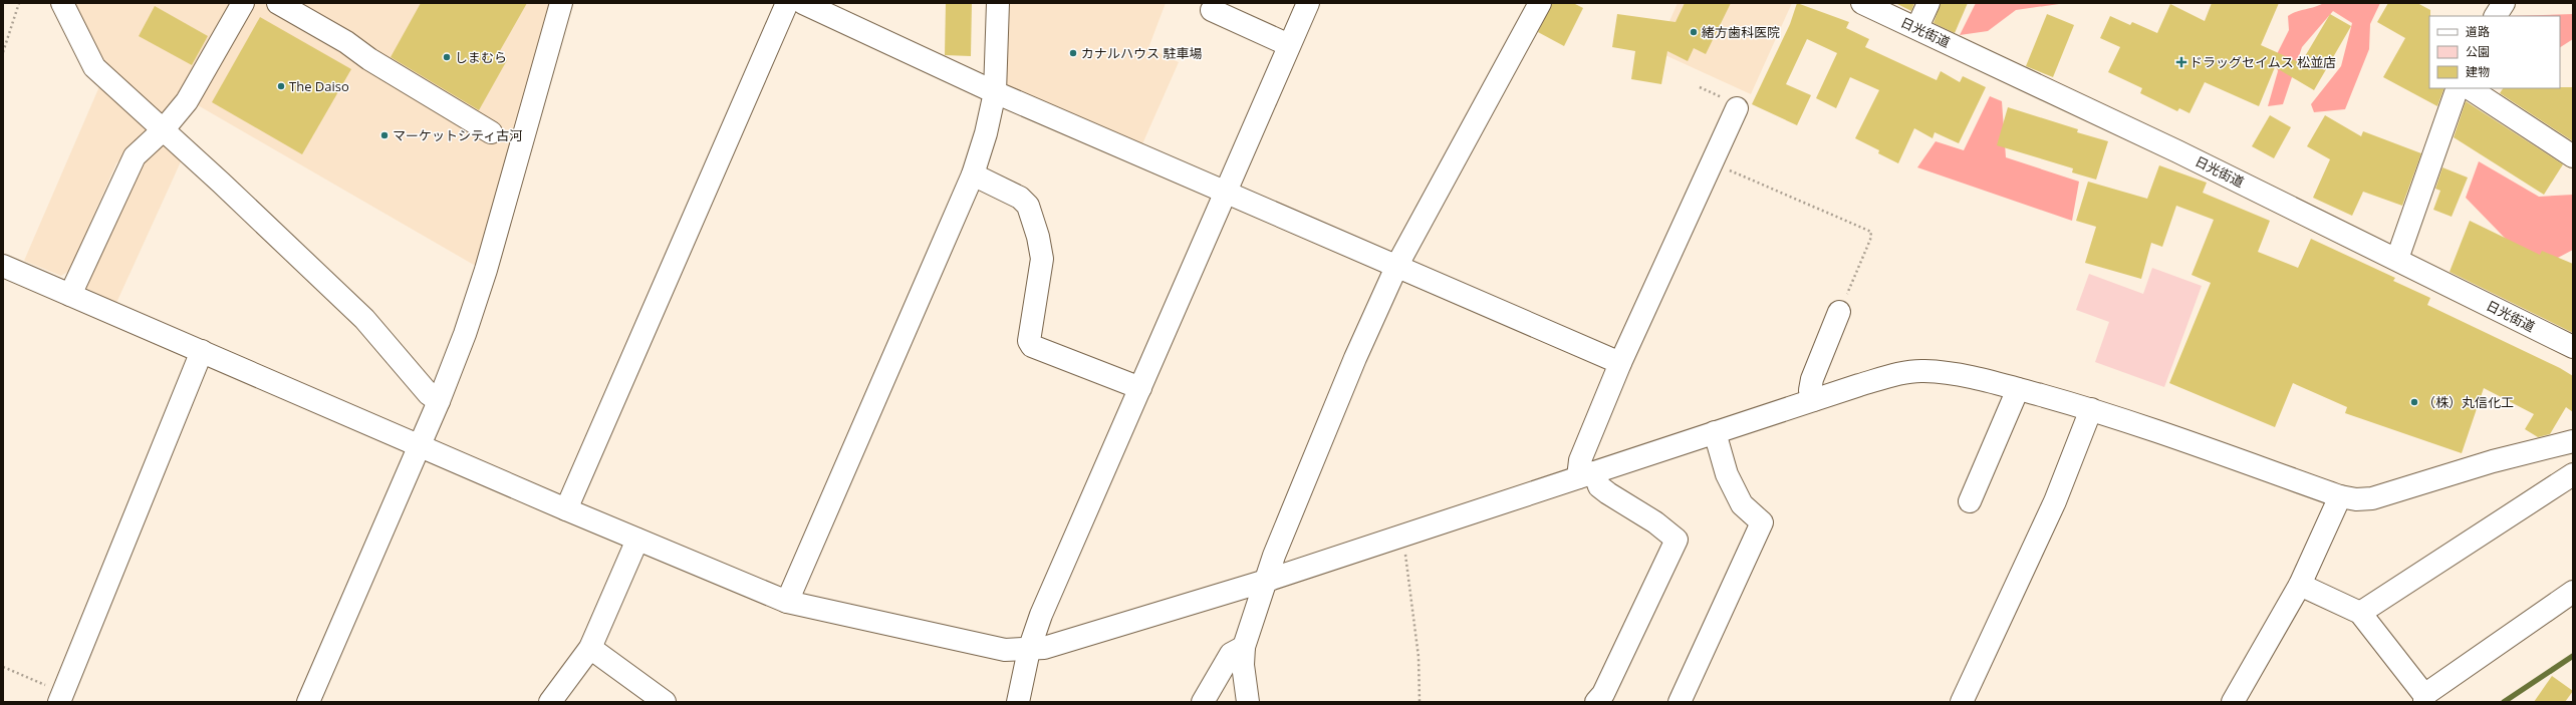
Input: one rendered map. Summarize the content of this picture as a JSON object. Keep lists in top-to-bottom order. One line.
{"streets":{"street":["日光街道"]},"places":{"other":["緒方歯科医院","カナルハウス 駐車場","しまむら","The Daiso","マーケットシティ古河","（株）丸信化工"],"health":["ドラッグセイムス 松並店"]},"legend":["道路","公園","建物"]}
